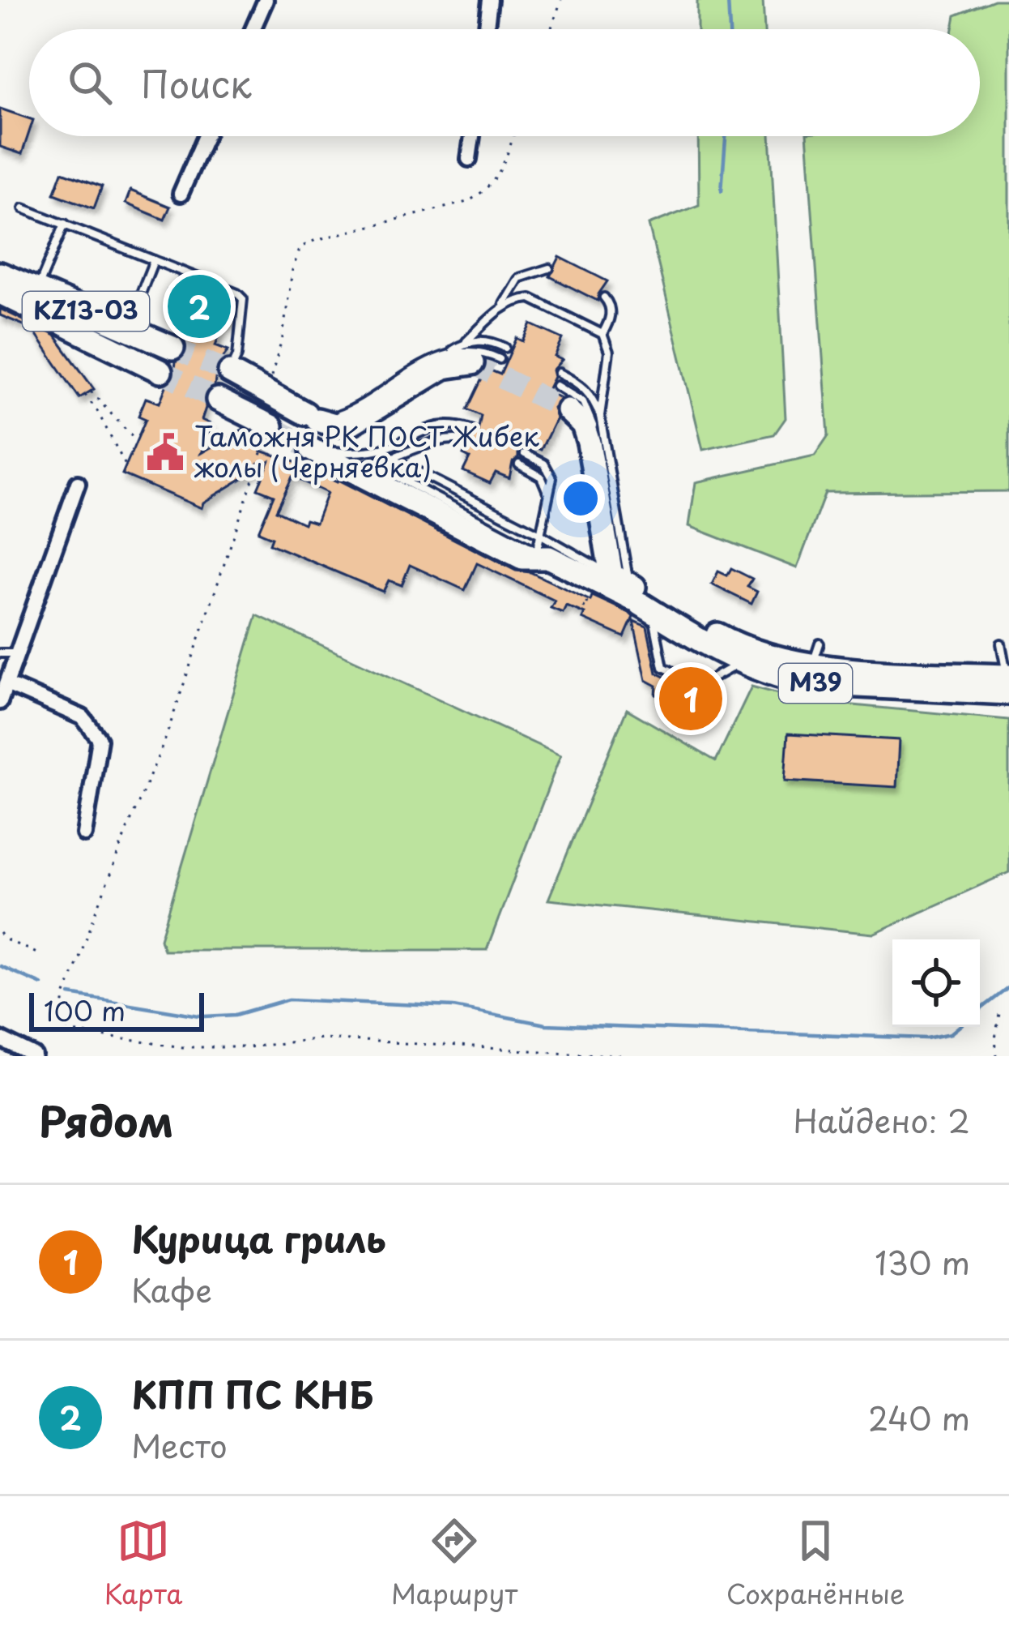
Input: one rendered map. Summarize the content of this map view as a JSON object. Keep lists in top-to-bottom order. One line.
{"streets":{"highway":["KZ13-03","M39"]},"places":{"public building":["Таможня РК ПОСТ Жибек жолы (Черняевка)"]},"scale_bar":"100 m","page":{"search":"Поиск","pins":["2","1"],"scale":"100 m","heading":["Рядом","Найдено: 2"],"list":[{"mark":"1","name":"Курица гриль","note":"Кафе","value":"130 m"},{"mark":"2","name":"КПП ПС КНБ","note":"Место","value":"240 m"}],"nav":["Карта","Маршрут","Сохранённые"]}}
